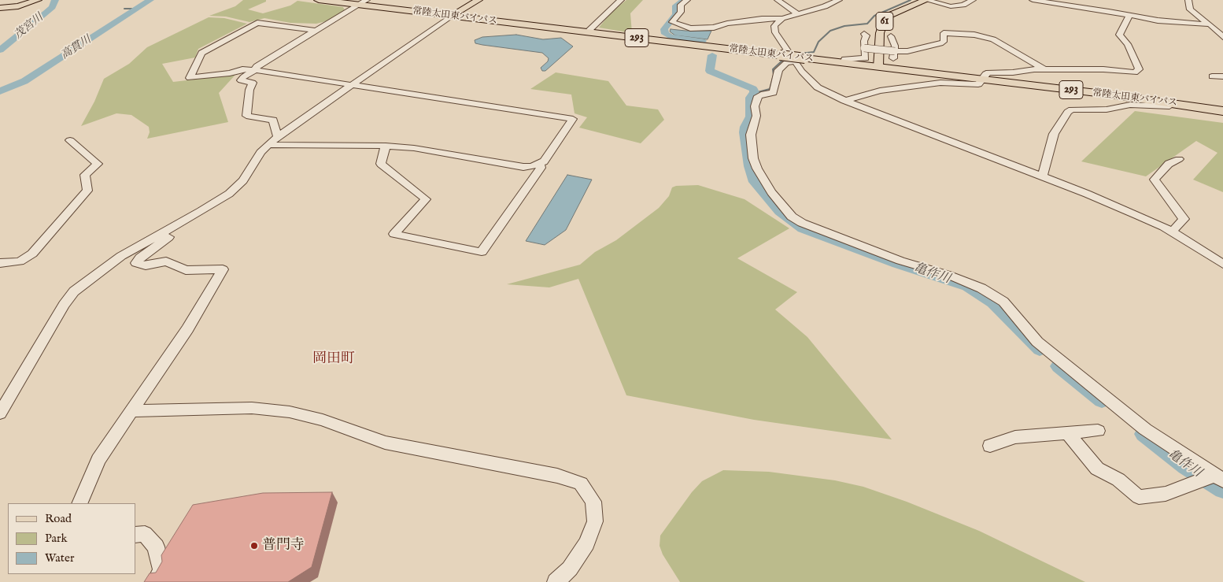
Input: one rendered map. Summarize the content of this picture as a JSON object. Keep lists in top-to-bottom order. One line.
{"streets":{"highway":["常陸太田東バイパス","293"],"main road":["61"]},"crossings":[["常陸太田東バイパス","61"]],"districts":["岡田町"],"water":["茂宮川","高貫川","亀作川"],"places":["普門寺"],"legend":["Road","Park","Water"]}
